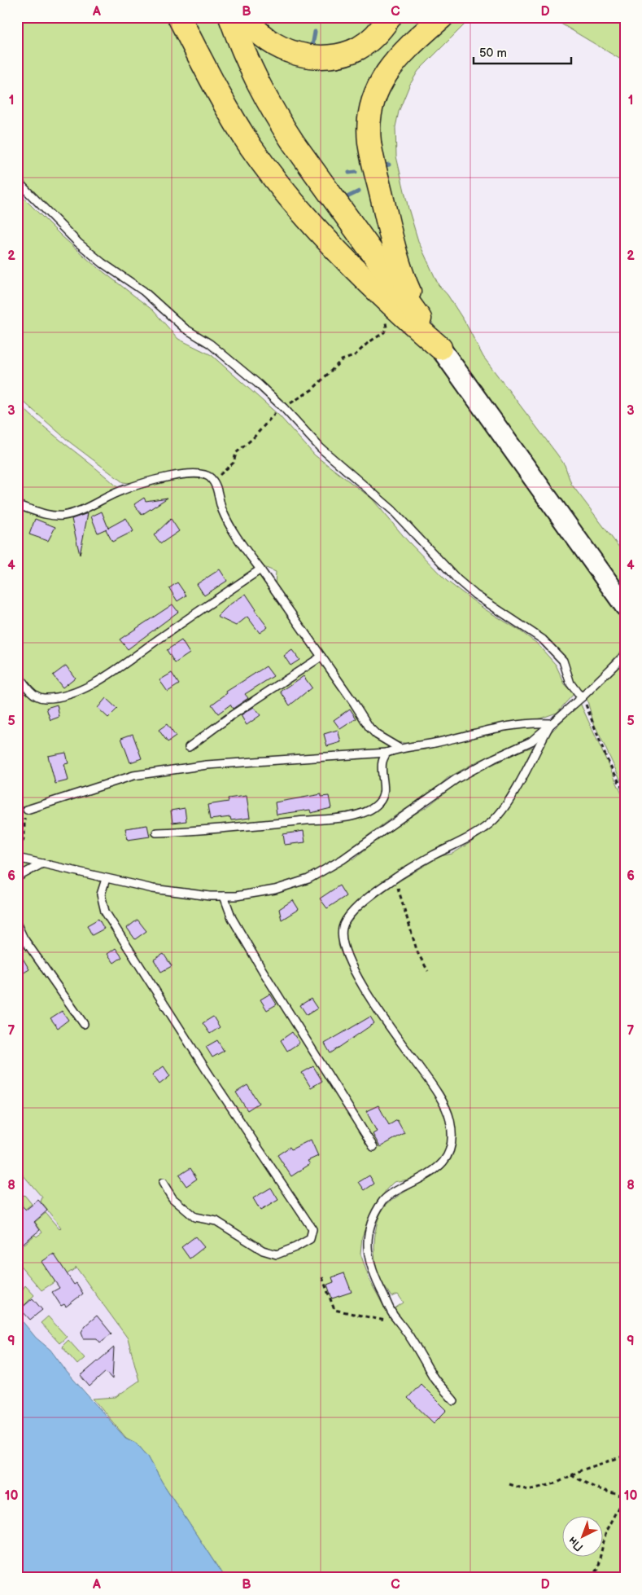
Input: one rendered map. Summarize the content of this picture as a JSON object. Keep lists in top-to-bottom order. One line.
{"scale_bar":"50 m","north":"bottom left","grid":{"columns":["A","B","C","D"],"rows":["1","2","3","4","5","6","7","8","9","10"]}}
